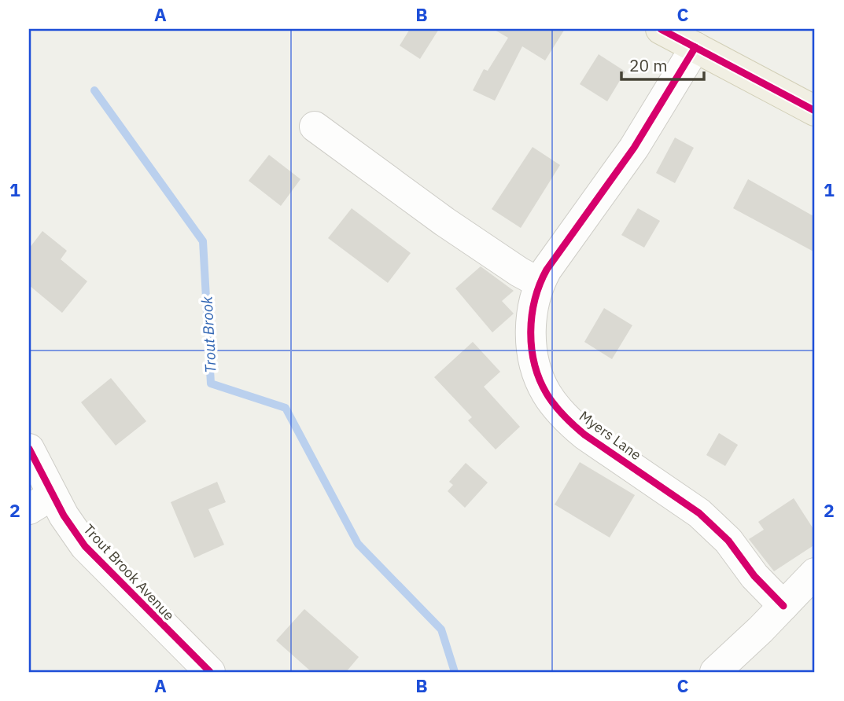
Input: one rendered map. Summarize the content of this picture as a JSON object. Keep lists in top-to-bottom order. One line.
{"streets":{"street":["Myers Lane","Trout Brook Avenue"]},"water":["Trout Brook"],"scale_bar":"20 m","grid":{"columns":["A","B","C"],"rows":["1","2"]}}
